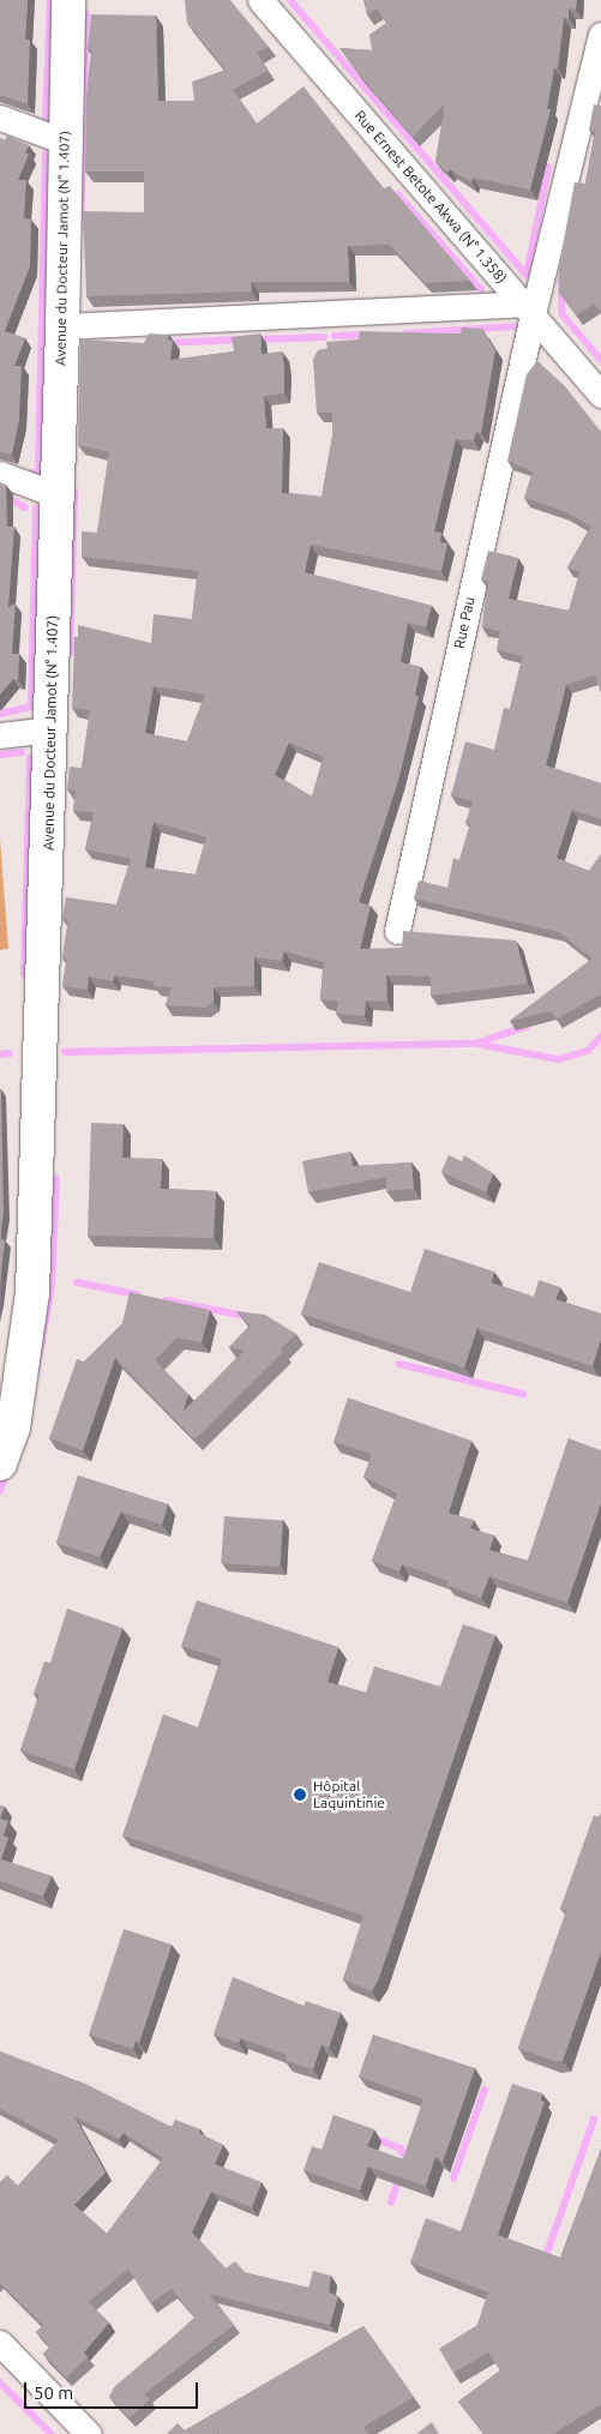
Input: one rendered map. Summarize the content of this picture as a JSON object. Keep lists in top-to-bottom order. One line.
{"streets":{"main road":["Avenue du Docteur Jamot (N° 1.407)"],"street":["Rue Ernest Betote Akwa (N° 1.358)","Rue Pau"]},"crossings":[["Rue Ernest Betote Akwa (N° 1.358)","Rue Pau"]],"places":["Hôpital Laquintinie"],"scale_bar":"50 m"}
